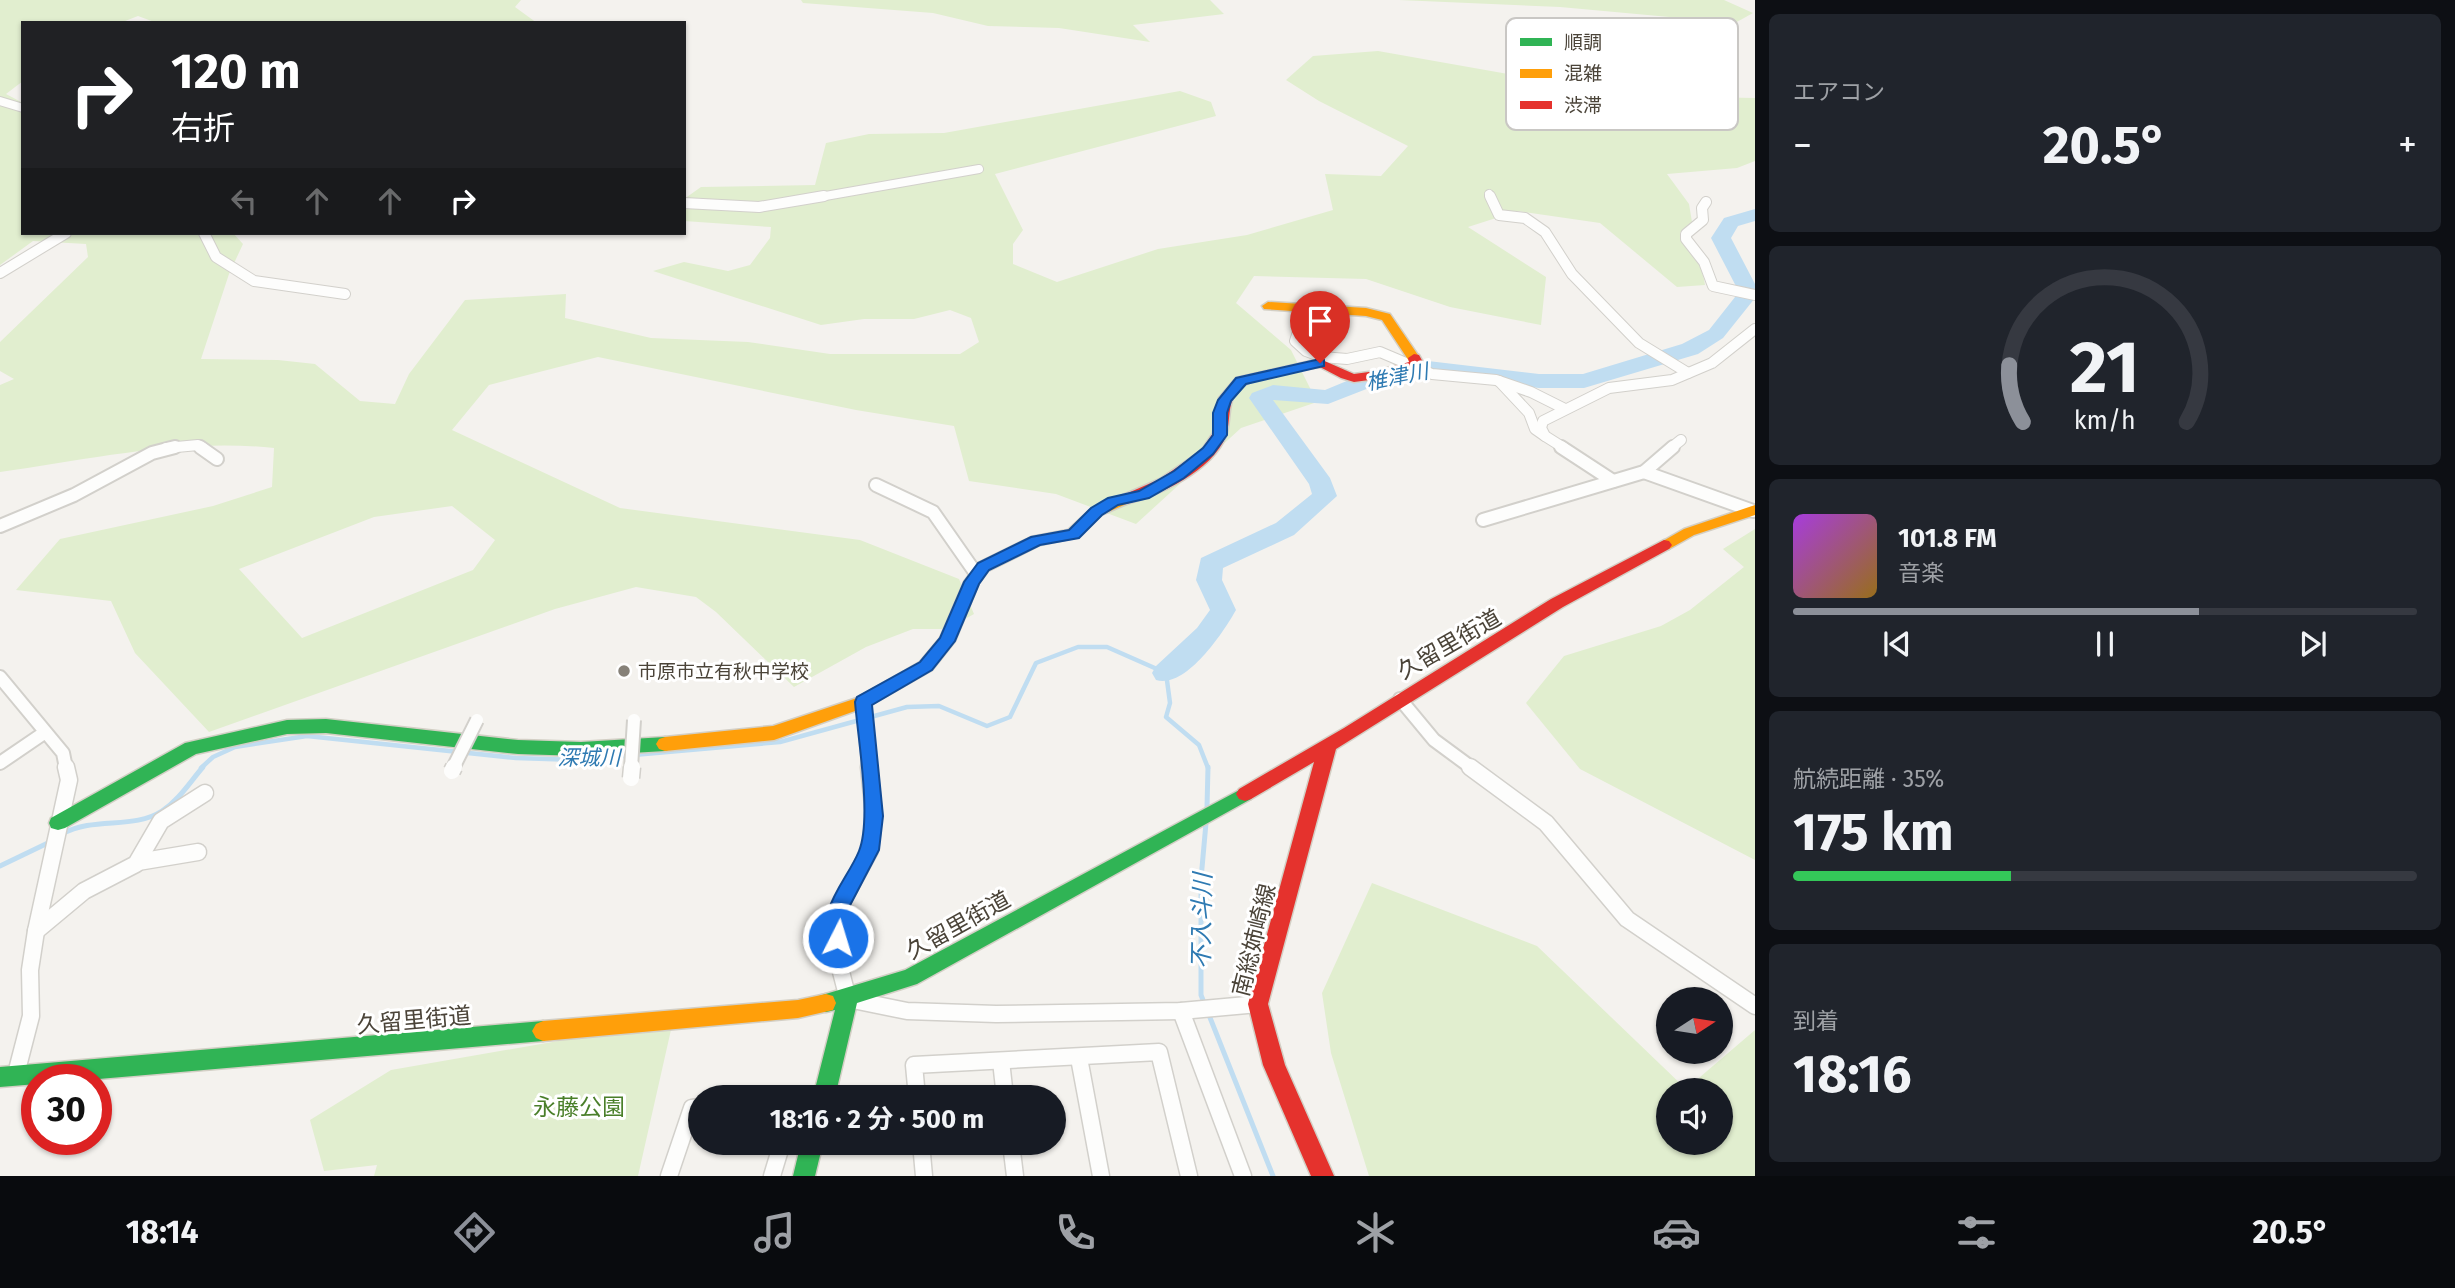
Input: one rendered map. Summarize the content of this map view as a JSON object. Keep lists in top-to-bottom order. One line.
{"streets":{"main road":["久留里街道","南総姉崎線"]},"crossings":[["久留里街道","南総姉崎線"]],"water":["椎津川","深城川","不入斗川"],"parks":["永藤公園"],"places":["市原市立有秋中学校"],"legend":["順調","混雑","渋滞"],"north":"right","page":{"tile":["エアコン",["航続距離 · 35%","175 km"],["到着","18:16"]],"turn":["120 m","右折"],"heat":["−","20.5°","+"],"song":["101.8 FM","音楽"],"limit":"30","trip":"18:16 · 2 分 · 500 m","tabs":["18:14","20.5°"],"gauge":["21","km/h"]}}
